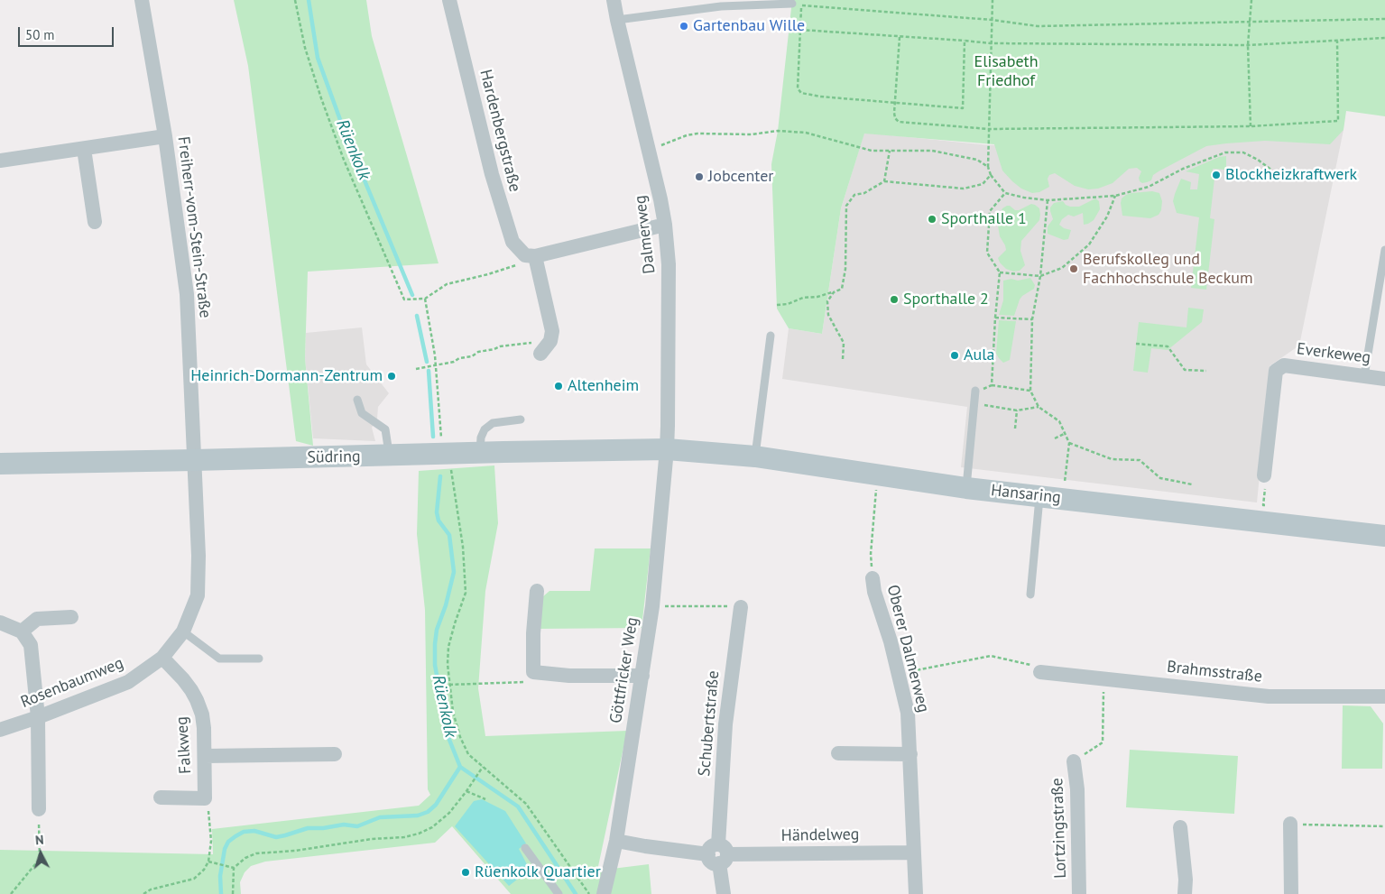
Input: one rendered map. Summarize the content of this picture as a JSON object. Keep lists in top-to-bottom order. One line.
{"streets":{"street":["Hardenbergstraße","Freiherr-vom-Stein-Straße","Dalmerweg","Everkeweg","Südring","Hansaring","Oberer Dalmerweg","Göttfricker Weg","Brahmsstraße","Rosenbaumweg","Schubertstraße","Falkweg","Lortzingstraße","Händelweg"]},"crossings":[["Freiherr-vom-Stein-Straße","Südring"],["Freiherr-vom-Stein-Straße","Rosenbaumweg"],["Dalmerweg","Südring"],["Dalmerweg","Hansaring"],["Dalmerweg","Göttfricker Weg"],["Südring","Hansaring"],["Südring","Göttfricker Weg"],["Südring","Rosenbaumweg"],["Hansaring","Göttfricker Weg"],["Oberer Dalmerweg","Händelweg"],["Göttfricker Weg","Händelweg"],["Rosenbaumweg","Falkweg"],["Schubertstraße","Händelweg"]],"water":["Rüenkolk"],"parks":["Elisabeth Friedhof"],"places":["Gartenbau Wille","Blockheizkraftwerk","Jobcenter","Sporthalle 1","Berufskolleg und Fachhochschule Beckum","Sporthalle 2","Aula","Heinrich-Dormann-Zentrum","Altenheim","Rüenkolk Quartier"],"scale_bar":"50 m","north":"top"}
